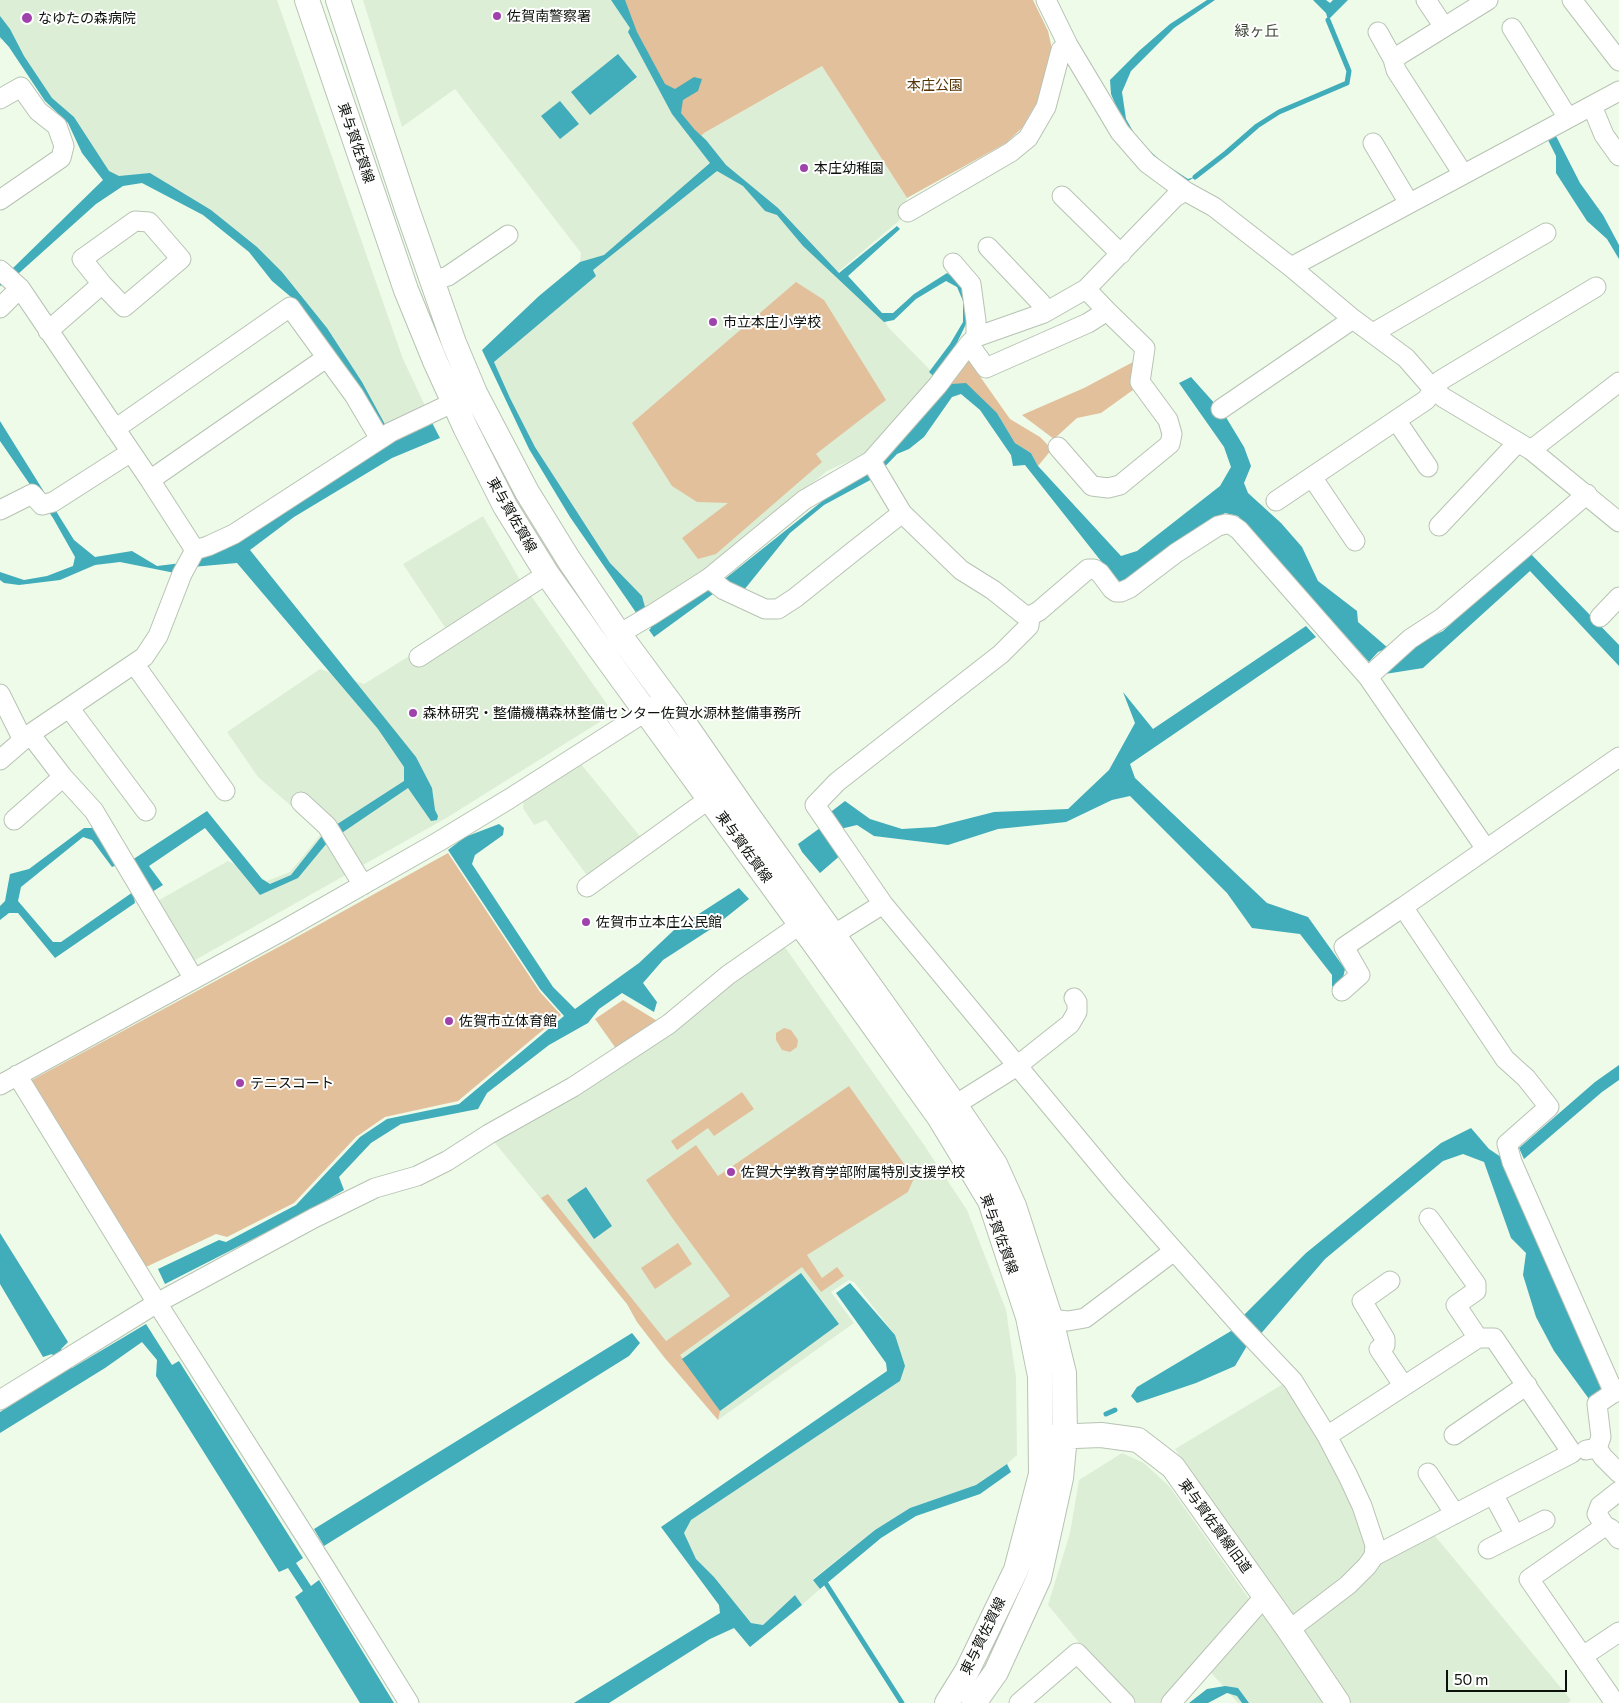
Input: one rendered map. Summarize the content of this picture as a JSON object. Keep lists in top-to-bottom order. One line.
{"streets":{"main road":["東与賀佐賀線","東与賀佐賀線旧道"]},"crossings":[["東与賀佐賀線","東与賀佐賀線旧道"]],"districts":["緑ヶ丘"],"parks":["本庄公園"],"places":["佐賀南警察署","なゆたの森病院","本庄幼稚園","市立本庄小学校","森林研究・整備機構森林整備センター佐賀水源林整備事務所","佐賀市立本庄公民館","佐賀市立体育館","テニスコート","佐賀大学教育学部附属特別支援学校"],"scale_bar":"50 m"}
